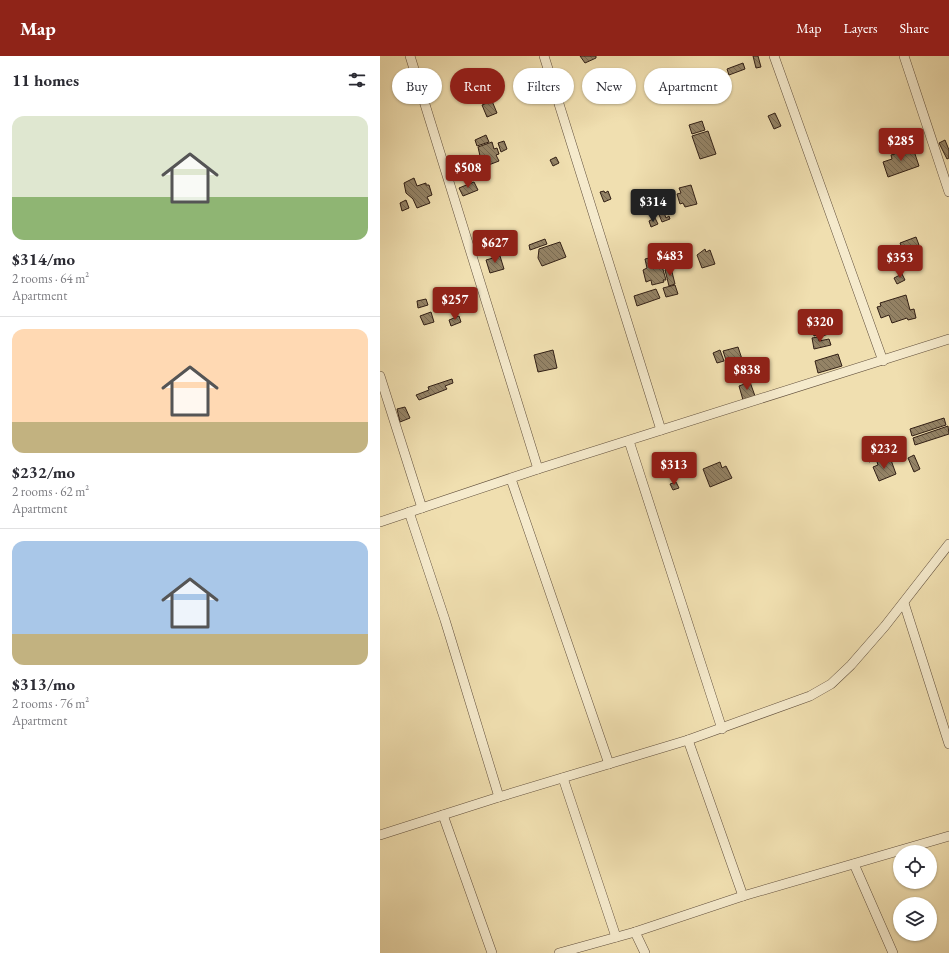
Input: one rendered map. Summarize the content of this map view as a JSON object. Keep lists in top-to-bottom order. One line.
{"page":{"header":"Map","nav":["Map","Layers","Share"],"heading":"11 homes","chip":["Buy","Rent","Filters","New","Apartment"],"list":[{"name":"$314/mo","note":"2 rooms · 64 m² · Apartment"},{"name":"$232/mo","note":"2 rooms · 62 m² · Apartment"},{"name":"$313/mo","note":"2 rooms · 76 m² · Apartment"}],"price":["$285","$508","$314","$627","$483","$353","$257","$320","$838","$232","$313"]}}
